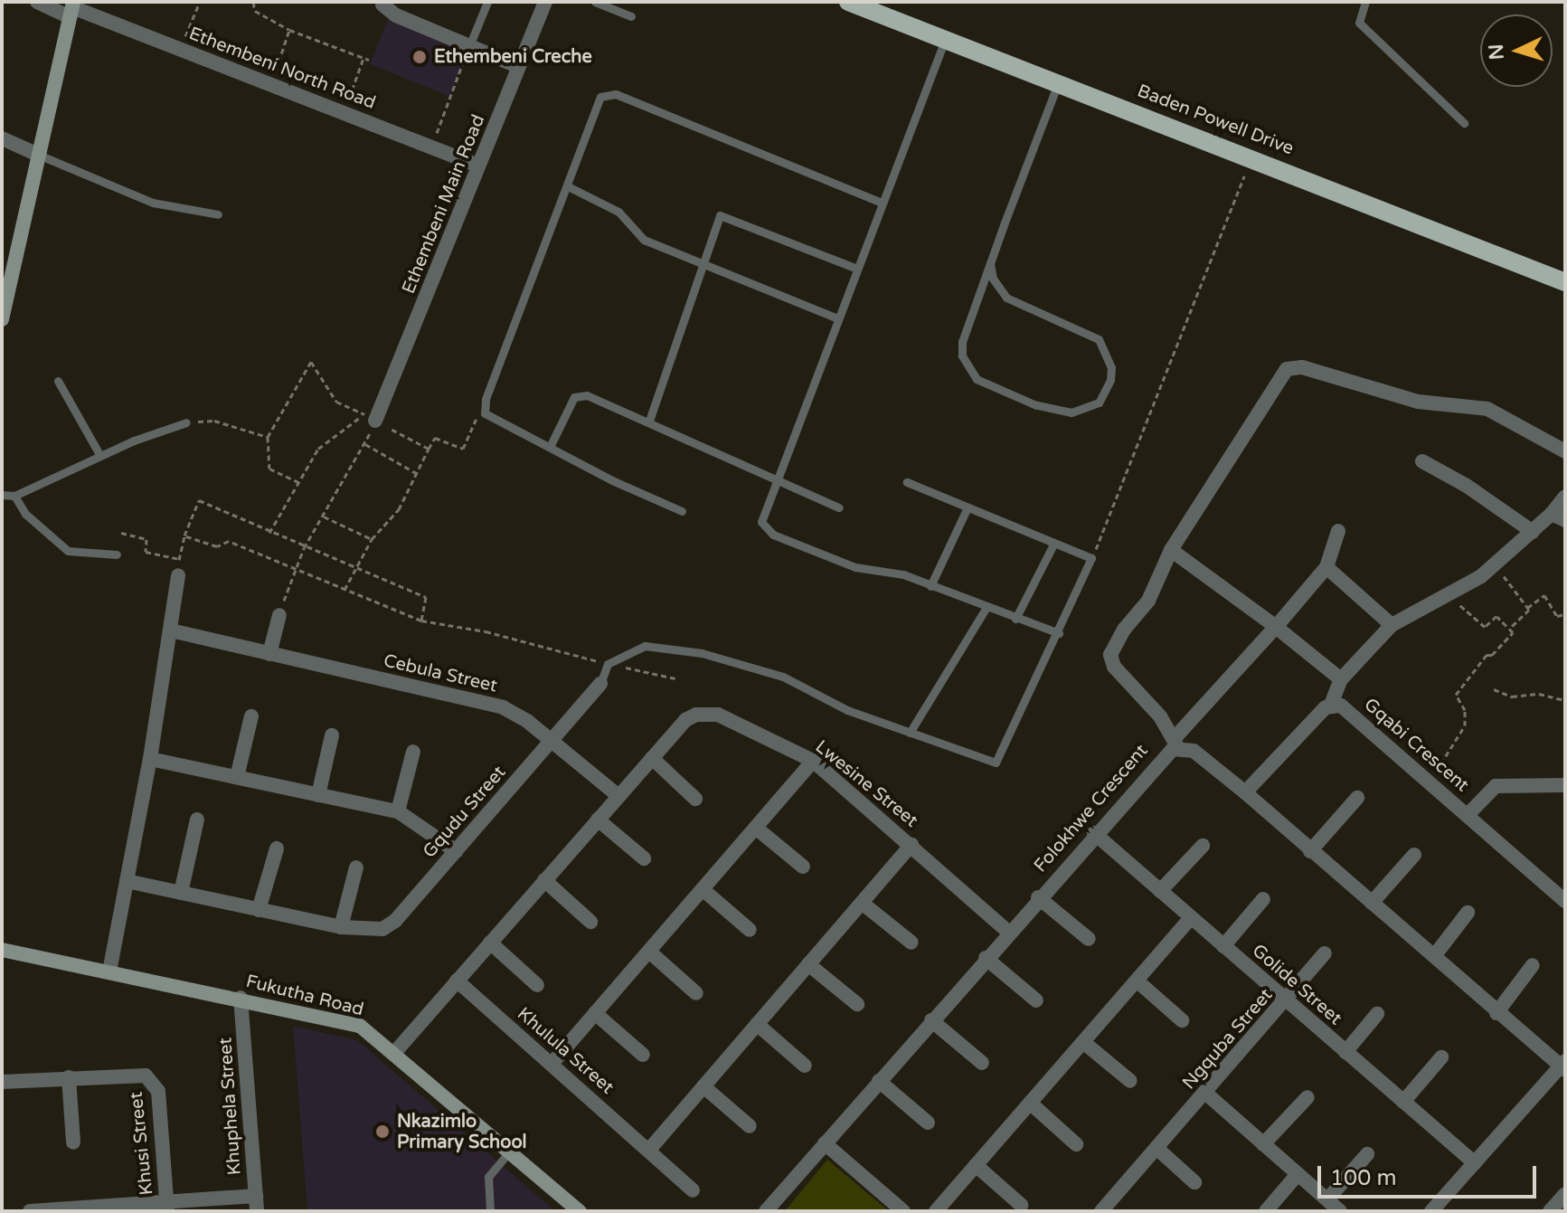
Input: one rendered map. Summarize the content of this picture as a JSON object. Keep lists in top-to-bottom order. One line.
{"streets":{"main road":["Baden Powell Drive"],"street":["Ethembeni North Road","Ethembeni Main Road","Cebula Street","Gqabi Crescent","Lwesine Street","Folokhwe Crescent","Gqudu Street","Golide Street","Fukutha Road","Ngquba Street","Khulula Street","Khuphela Street","Khusi Street"]},"crossings":[["Ethembeni North Road","Ethembeni Main Road"],["Cebula Street","Lwesine Street"],["Cebula Street","Gqudu Street"],["Lwesine Street","Folokhwe Crescent"],["Lwesine Street","Fukutha Road"],["Lwesine Street","Khulula Street"],["Folokhwe Crescent","Golide Street"],["Golide Street","Ngquba Street"],["Fukutha Road","Khuphela Street"]],"places":["Ethembeni Creche","Nkazimlo Primary School"],"scale_bar":"100 m","north":"left"}
